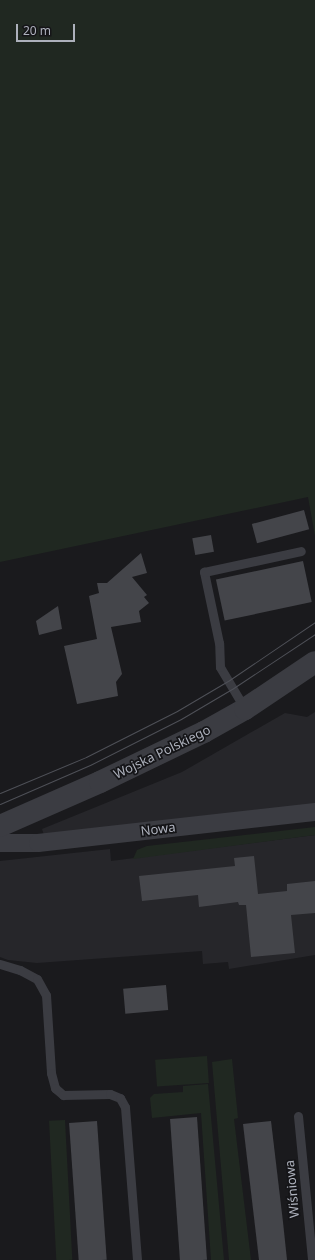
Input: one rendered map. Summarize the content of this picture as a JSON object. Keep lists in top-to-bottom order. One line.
{"streets":{"street":["Wojska Polskiego","Nowa"],"lane":["Wiśniowa"]},"scale_bar":"20 m"}
